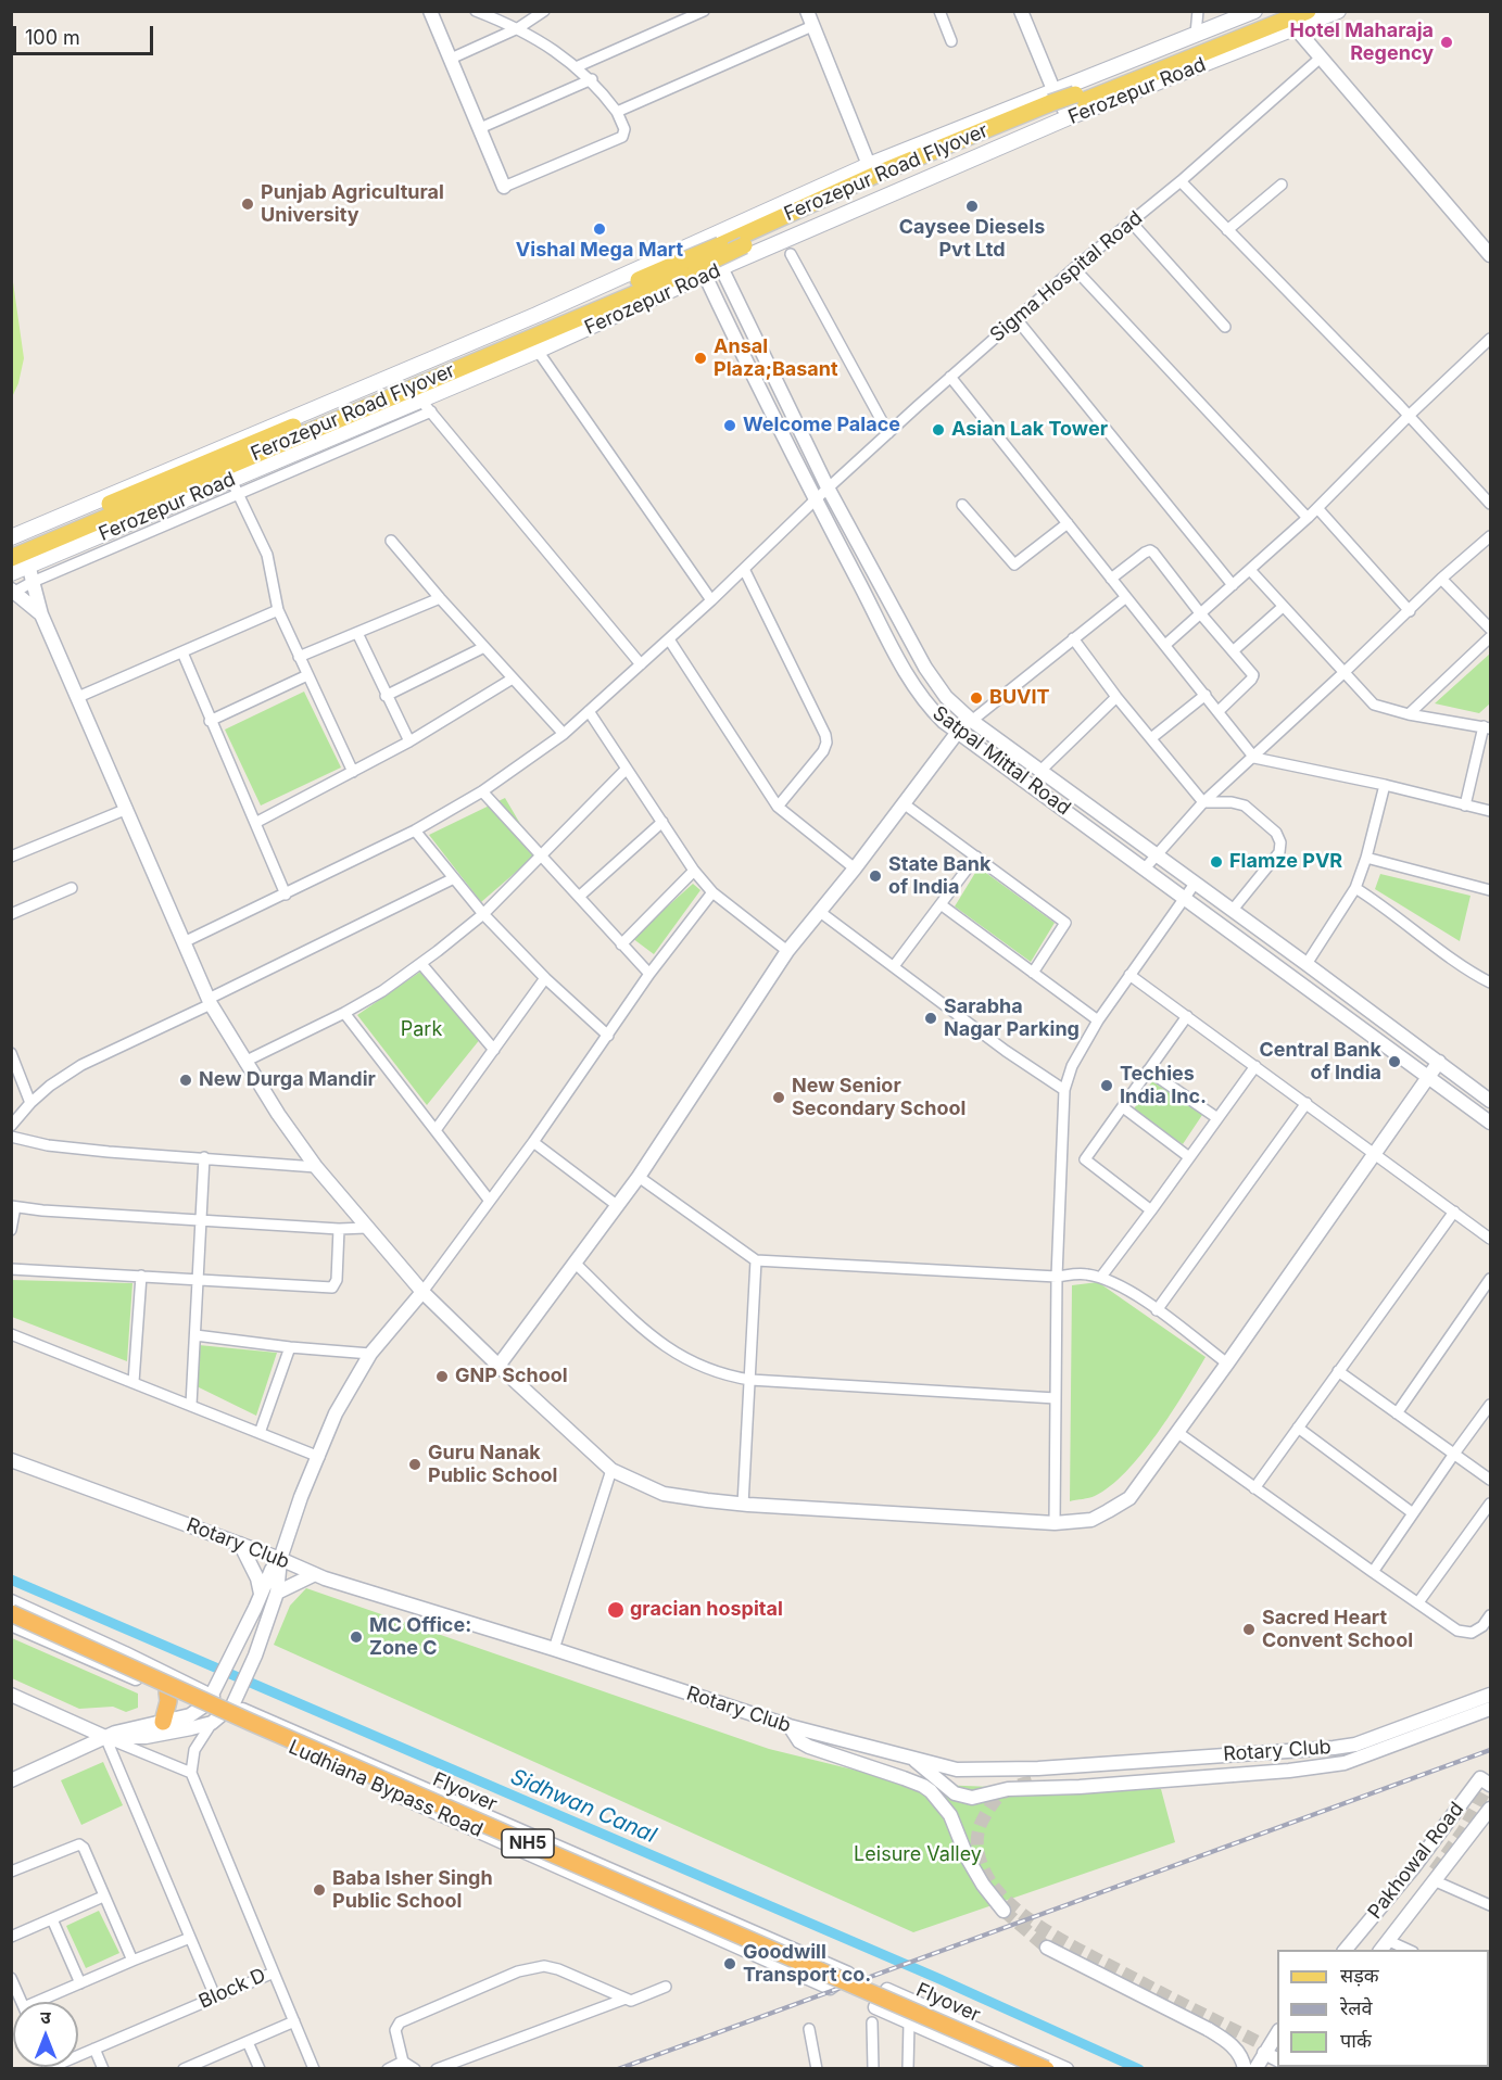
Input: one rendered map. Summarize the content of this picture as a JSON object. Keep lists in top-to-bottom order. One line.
{"streets":{"highway":["Flyover","NH5"],"main road":["Ferozepur Road","Ferozepur Road Flyover"],"street":["Sigma Hospital Road","Satpal Mittal Road","Rotary Club","Ludhiana Bypass Road","Pakhowal Road","Block D"]},"crossings":[["Ferozepur Road","Ferozepur Road Flyover"],["Ferozepur Road","Satpal Mittal Road"],["Ferozepur Road Flyover","Satpal Mittal Road"],["Sigma Hospital Road","Satpal Mittal Road"]],"water":["Sidhwan Canal"],"parks":["Park","Leisure Valley"],"places":["Hotel Maharaja Regency","Punjab Agricultural University","Caysee Diesels Pvt Ltd","Vishal Mega Mart","Ansal Plaza;Basant","Welcome Palace","Asian Lak Tower","BUVIT","Flamze PVR","State Bank of India","Sarabha Nagar Parking","Central Bank of India","New Durga Mandir","Techies India Inc.","New Senior Secondary School","GNP School","Guru Nanak Public School","gracian hospital","Sacred Heart Convent School","MC Office: Zone C","Baba Isher Singh Public School","Goodwill Transport co."],"legend":["सड़क","रेलवे","पार्क"],"scale_bar":"100 m","north":"top"}
